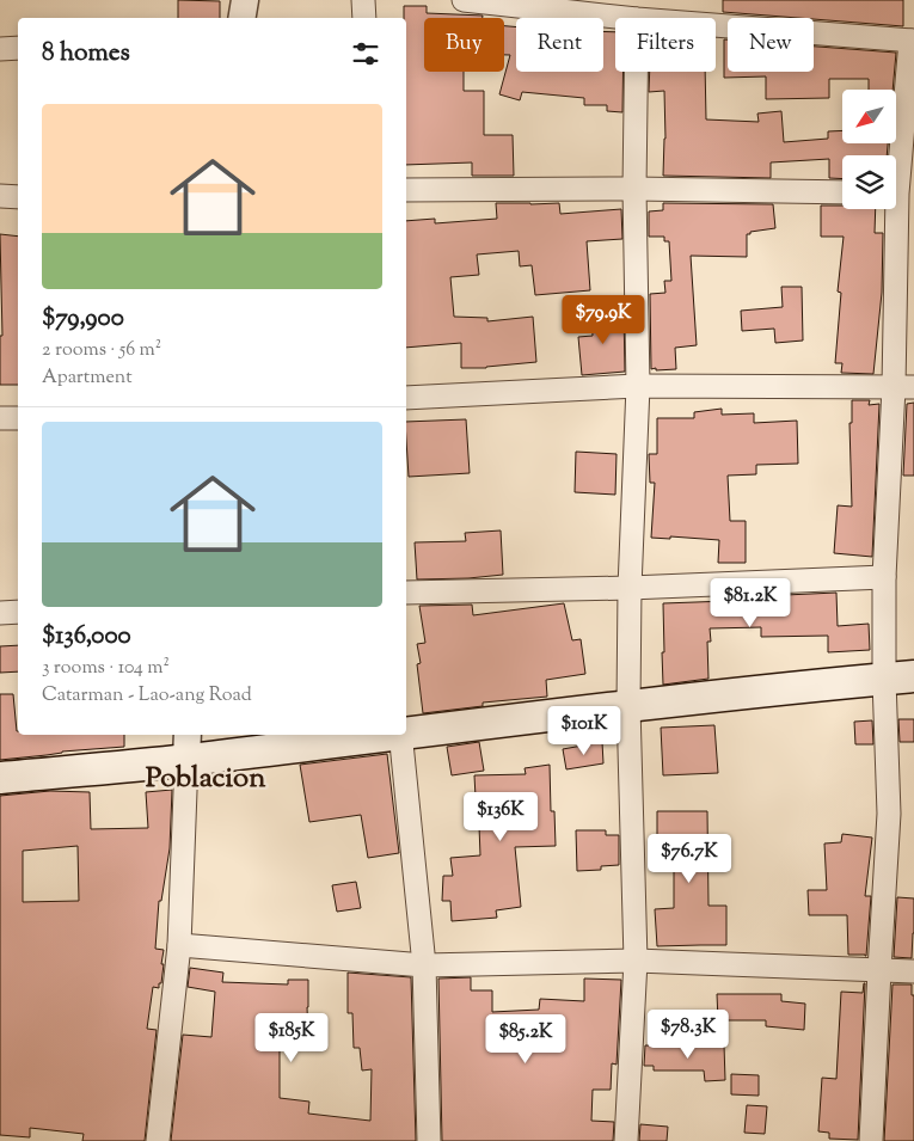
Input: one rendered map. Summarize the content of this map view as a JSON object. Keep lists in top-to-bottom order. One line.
{"districts":["Poblacion"],"north":"bottom left","page":{"chip":["Buy","Rent","Filters","New"],"heading":"8 homes","list":[{"name":"$79,900","note":"2 rooms · 56 m² · Apartment"},{"name":"$136,000","note":"3 rooms · 104 m² · Catarman - Lao-ang Road"}],"price":["$79.9K","$81.2K","$101K","$136K","$76.7K","$78.3K","$185K","$85.2K"]}}
